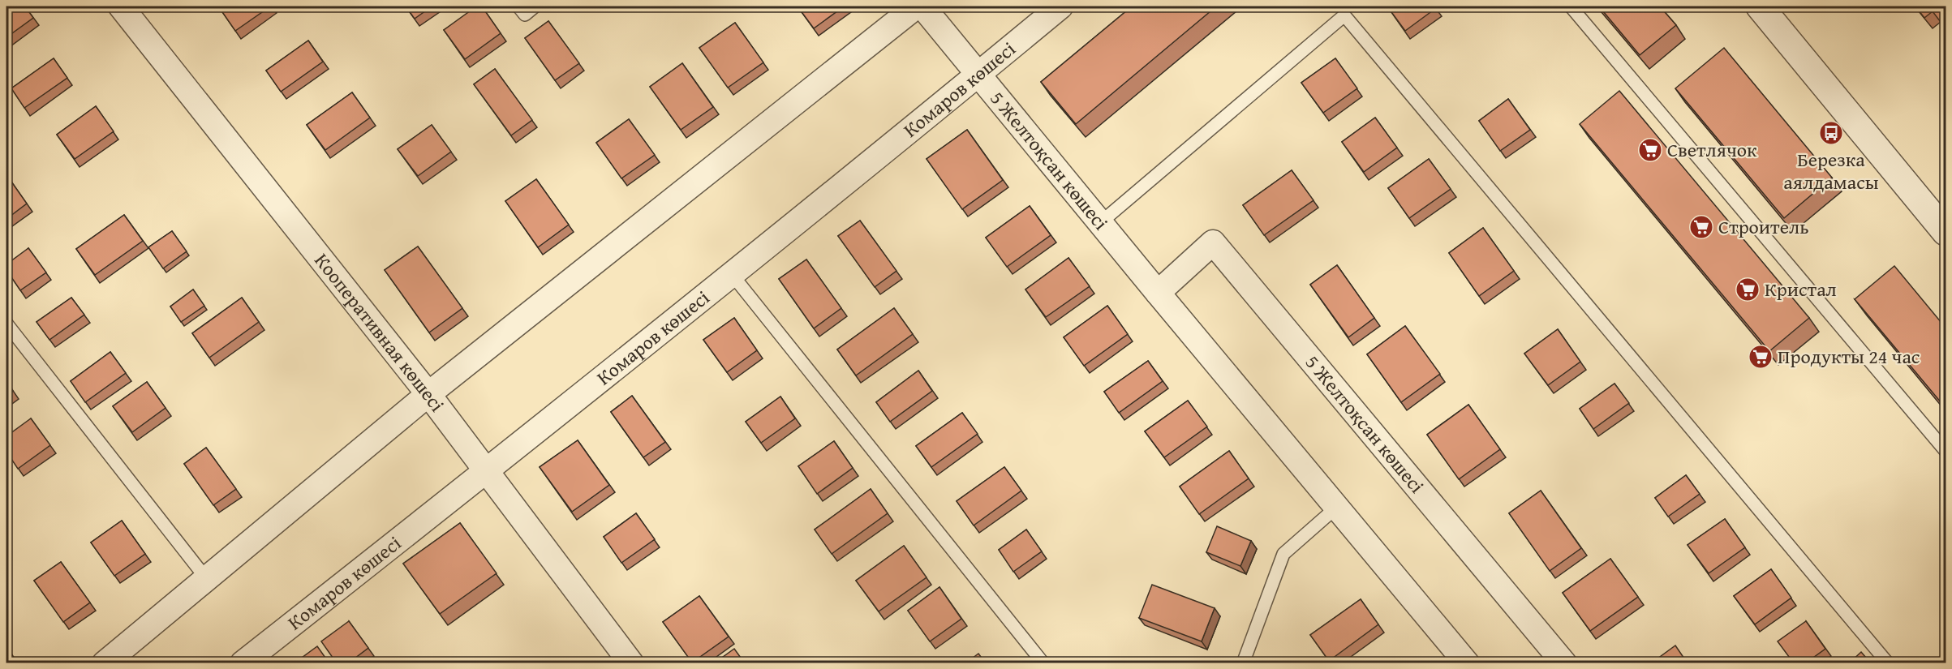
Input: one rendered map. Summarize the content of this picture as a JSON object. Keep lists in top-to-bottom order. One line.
{"streets":{"street":["Комаров көшесі","5 Желтоқсан көшесі","Кооперативная көшесі"]},"crossings":[["Комаров көшесі","5 Желтоқсан көшесі"],["Комаров көшесі","Кооперативная көшесі"]],"places":{"bus stop":["Березка аялдамасы"],"supermarket":["Светлячок","Строитель","Кристал","Продукты 24 час"]}}
